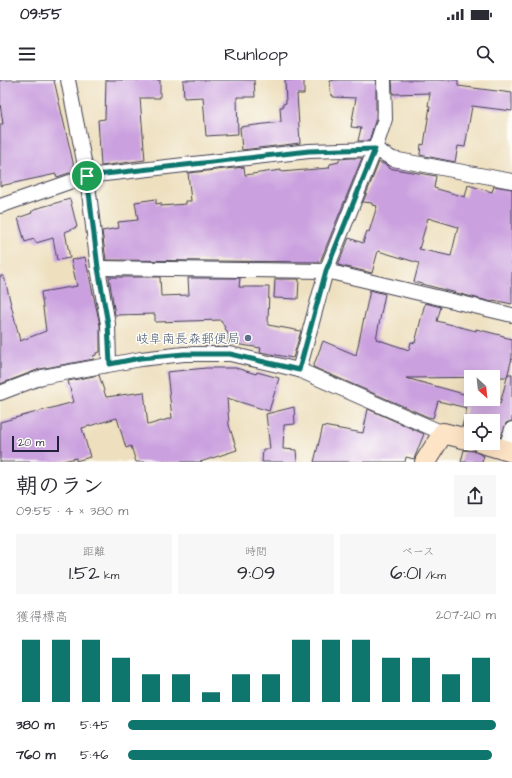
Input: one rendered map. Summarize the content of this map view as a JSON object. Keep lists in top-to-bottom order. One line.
{"places":["岐阜南長森郵便局"],"scale_bar":"20 m","north":"bottom right","page":{"status":"09:55","header":"Runloop","scale":"20 m","heading":["朝のラン","09:55 · 4 × 380 m"],"stats":[["距離","1.52 km"],["時間","9:09"],["ペース","6:01 /km"]],"chart":["獲得標高","207–210 m"],"list":[{"name":"380 m","note":"5:45"},{"name":"760 m","note":"5:46"}]}}
